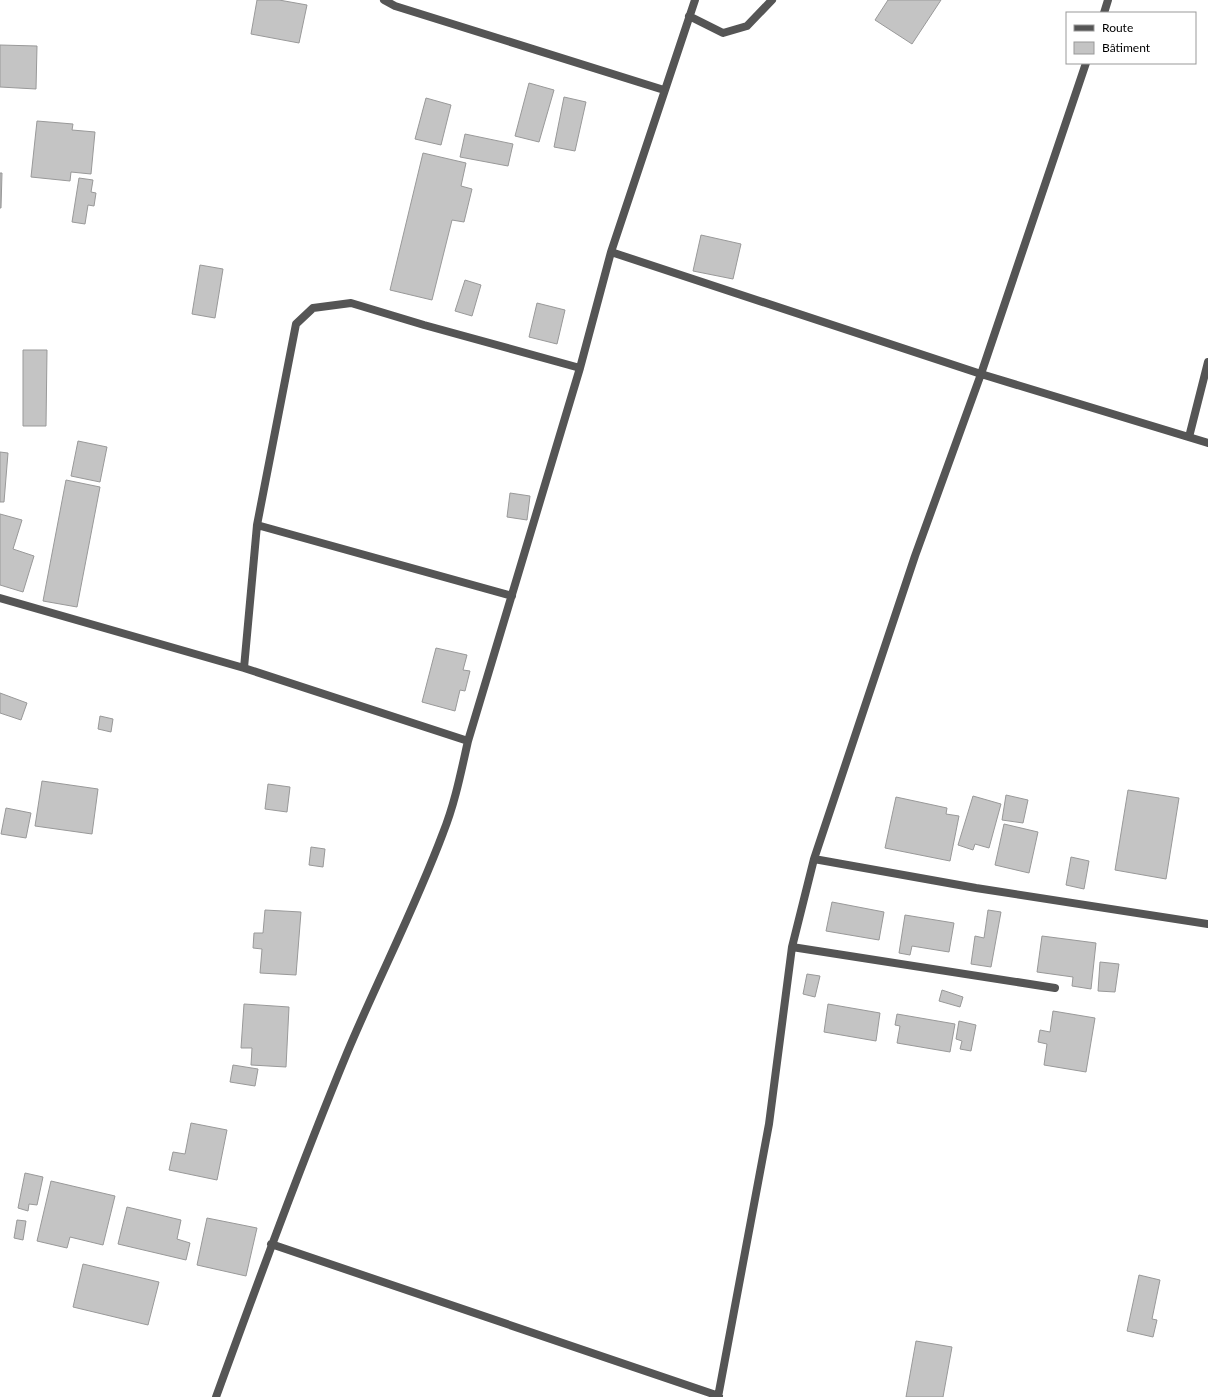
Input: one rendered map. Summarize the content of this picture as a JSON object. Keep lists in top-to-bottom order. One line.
{"legend":["Route","Bâtiment"]}
